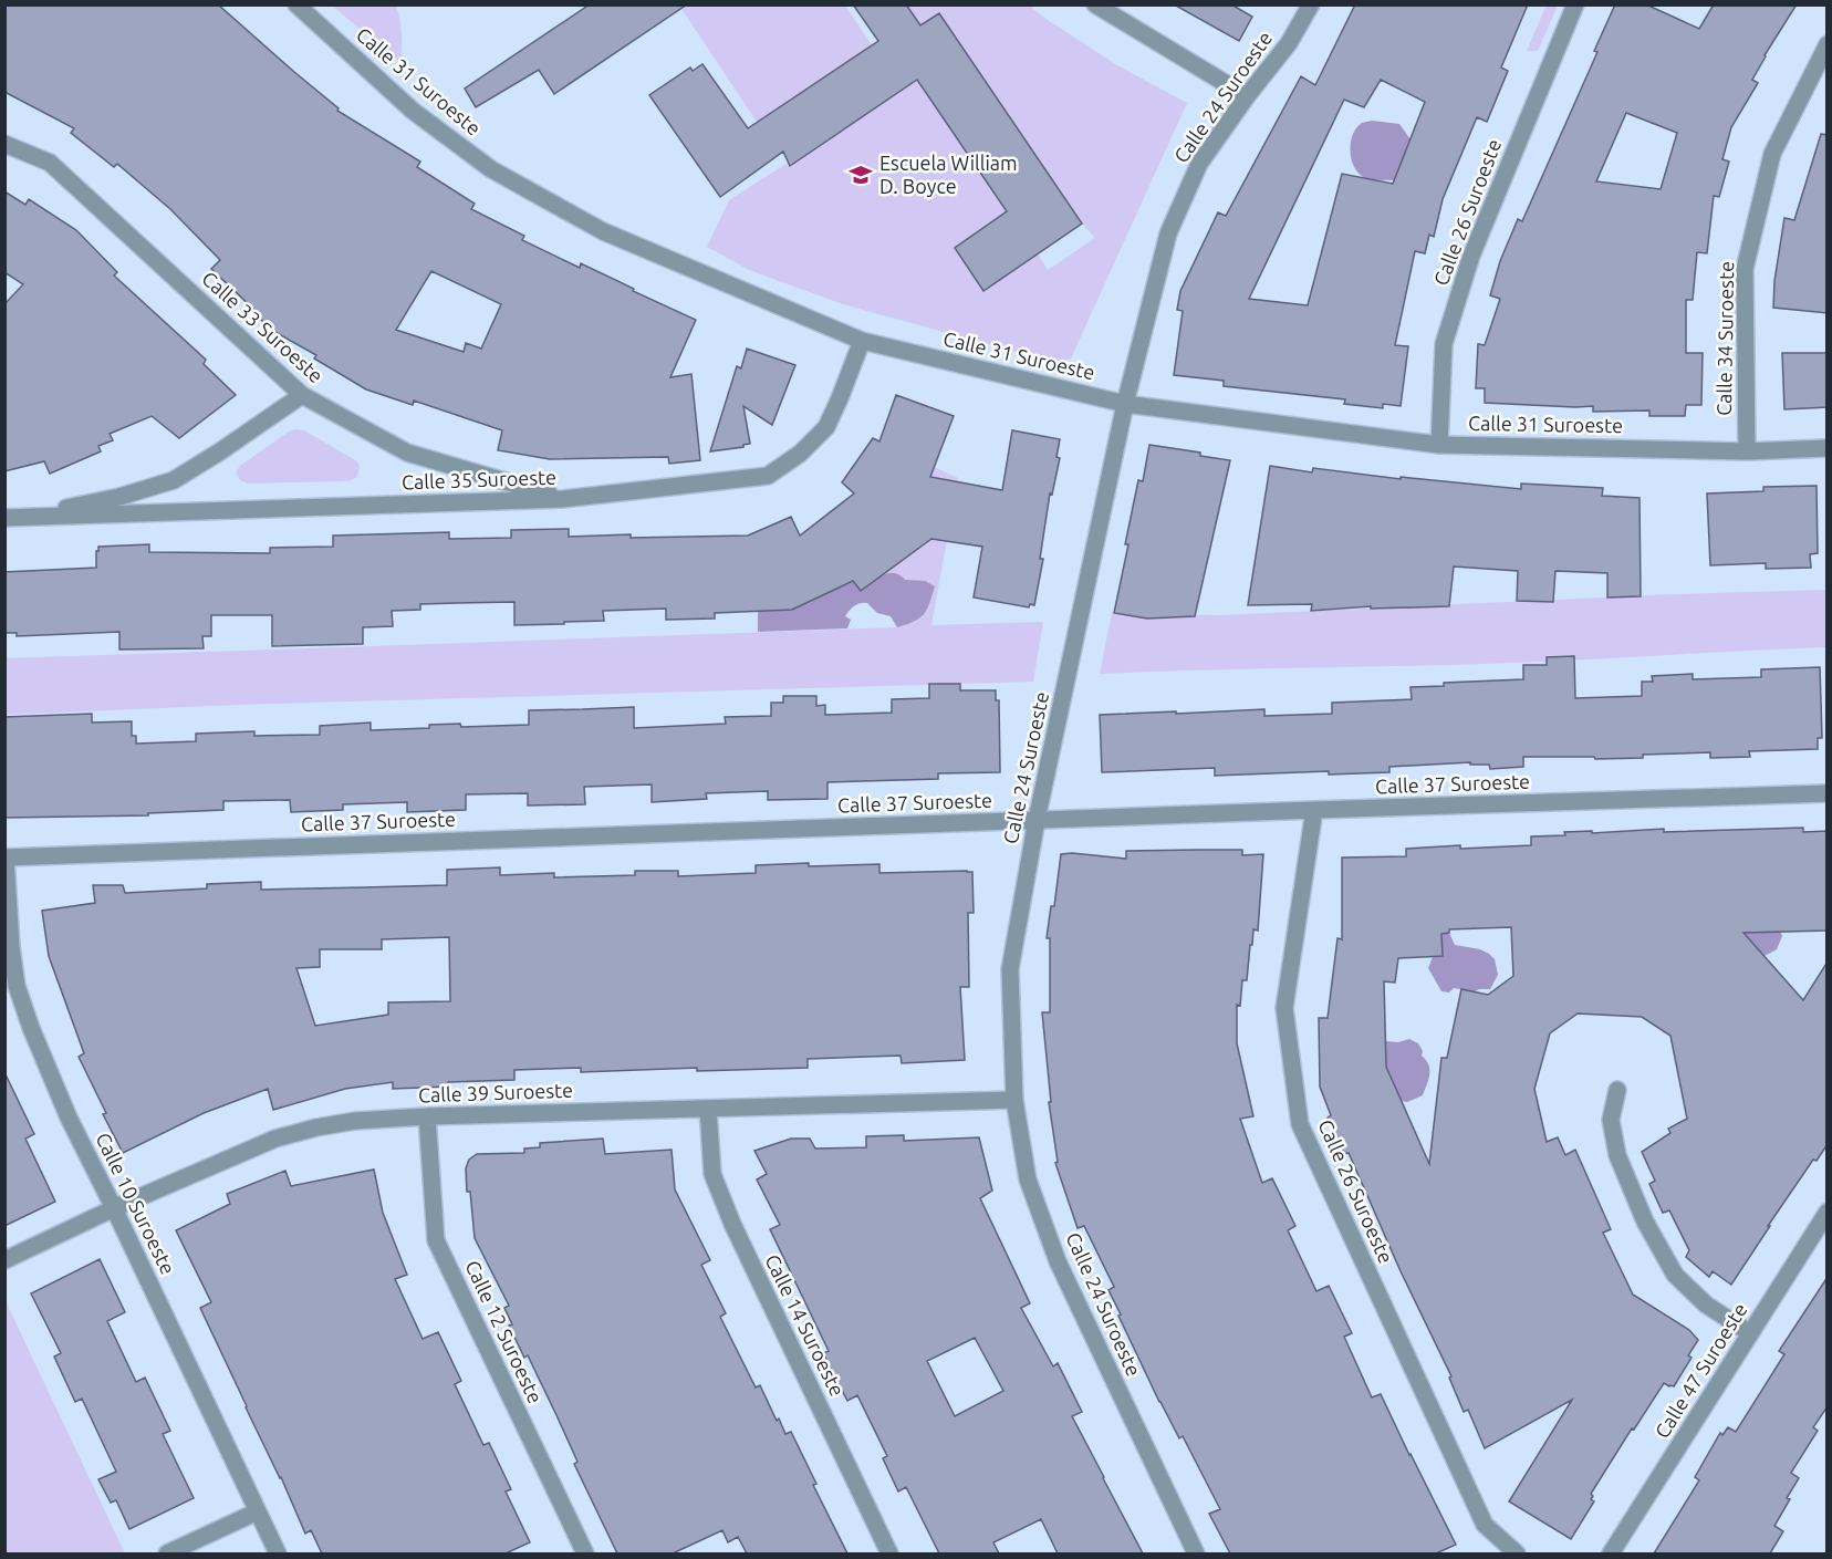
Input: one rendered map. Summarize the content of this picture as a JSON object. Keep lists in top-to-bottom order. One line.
{"streets":{"street":["Calle 31 Suroeste","Calle 24 Suroeste","Calle 26 Suroeste","Calle 33 Suroeste","Calle 34 Suroeste","Calle 35 Suroeste","Calle 37 Suroeste","Calle 39 Suroeste","Calle 10 Suroeste","Calle 14 Suroeste","Calle 12 Suroeste","Calle 47 Suroeste"]},"crossings":[["Calle 31 Suroeste","Calle 24 Suroeste"],["Calle 31 Suroeste","Calle 26 Suroeste"],["Calle 31 Suroeste","Calle 34 Suroeste"],["Calle 31 Suroeste","Calle 35 Suroeste"],["Calle 24 Suroeste","Calle 37 Suroeste"],["Calle 24 Suroeste","Calle 39 Suroeste"],["Calle 26 Suroeste","Calle 37 Suroeste"],["Calle 33 Suroeste","Calle 35 Suroeste"],["Calle 37 Suroeste","Calle 10 Suroeste"],["Calle 39 Suroeste","Calle 10 Suroeste"],["Calle 39 Suroeste","Calle 14 Suroeste"],["Calle 39 Suroeste","Calle 12 Suroeste"]],"places":{"school or university":["Escuela William D. Boyce"]}}
